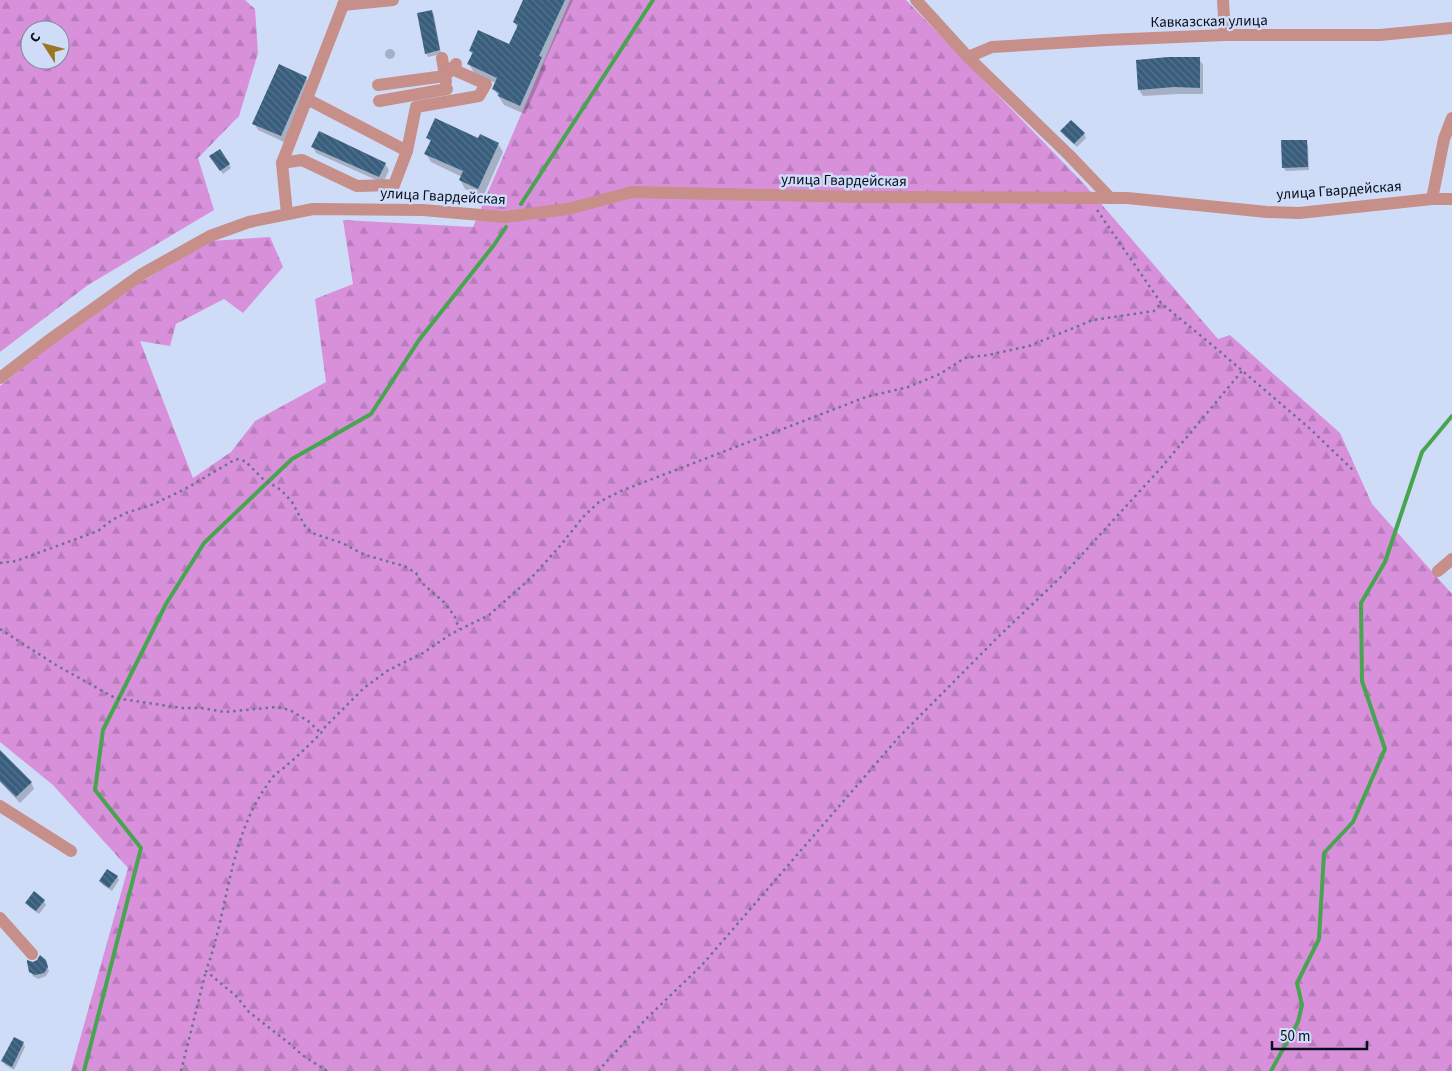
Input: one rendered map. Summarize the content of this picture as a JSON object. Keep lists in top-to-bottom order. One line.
{"streets":{"street":["Кавказская улица","улица Гвардейская"]},"scale_bar":"50 m","north":"top left"}
